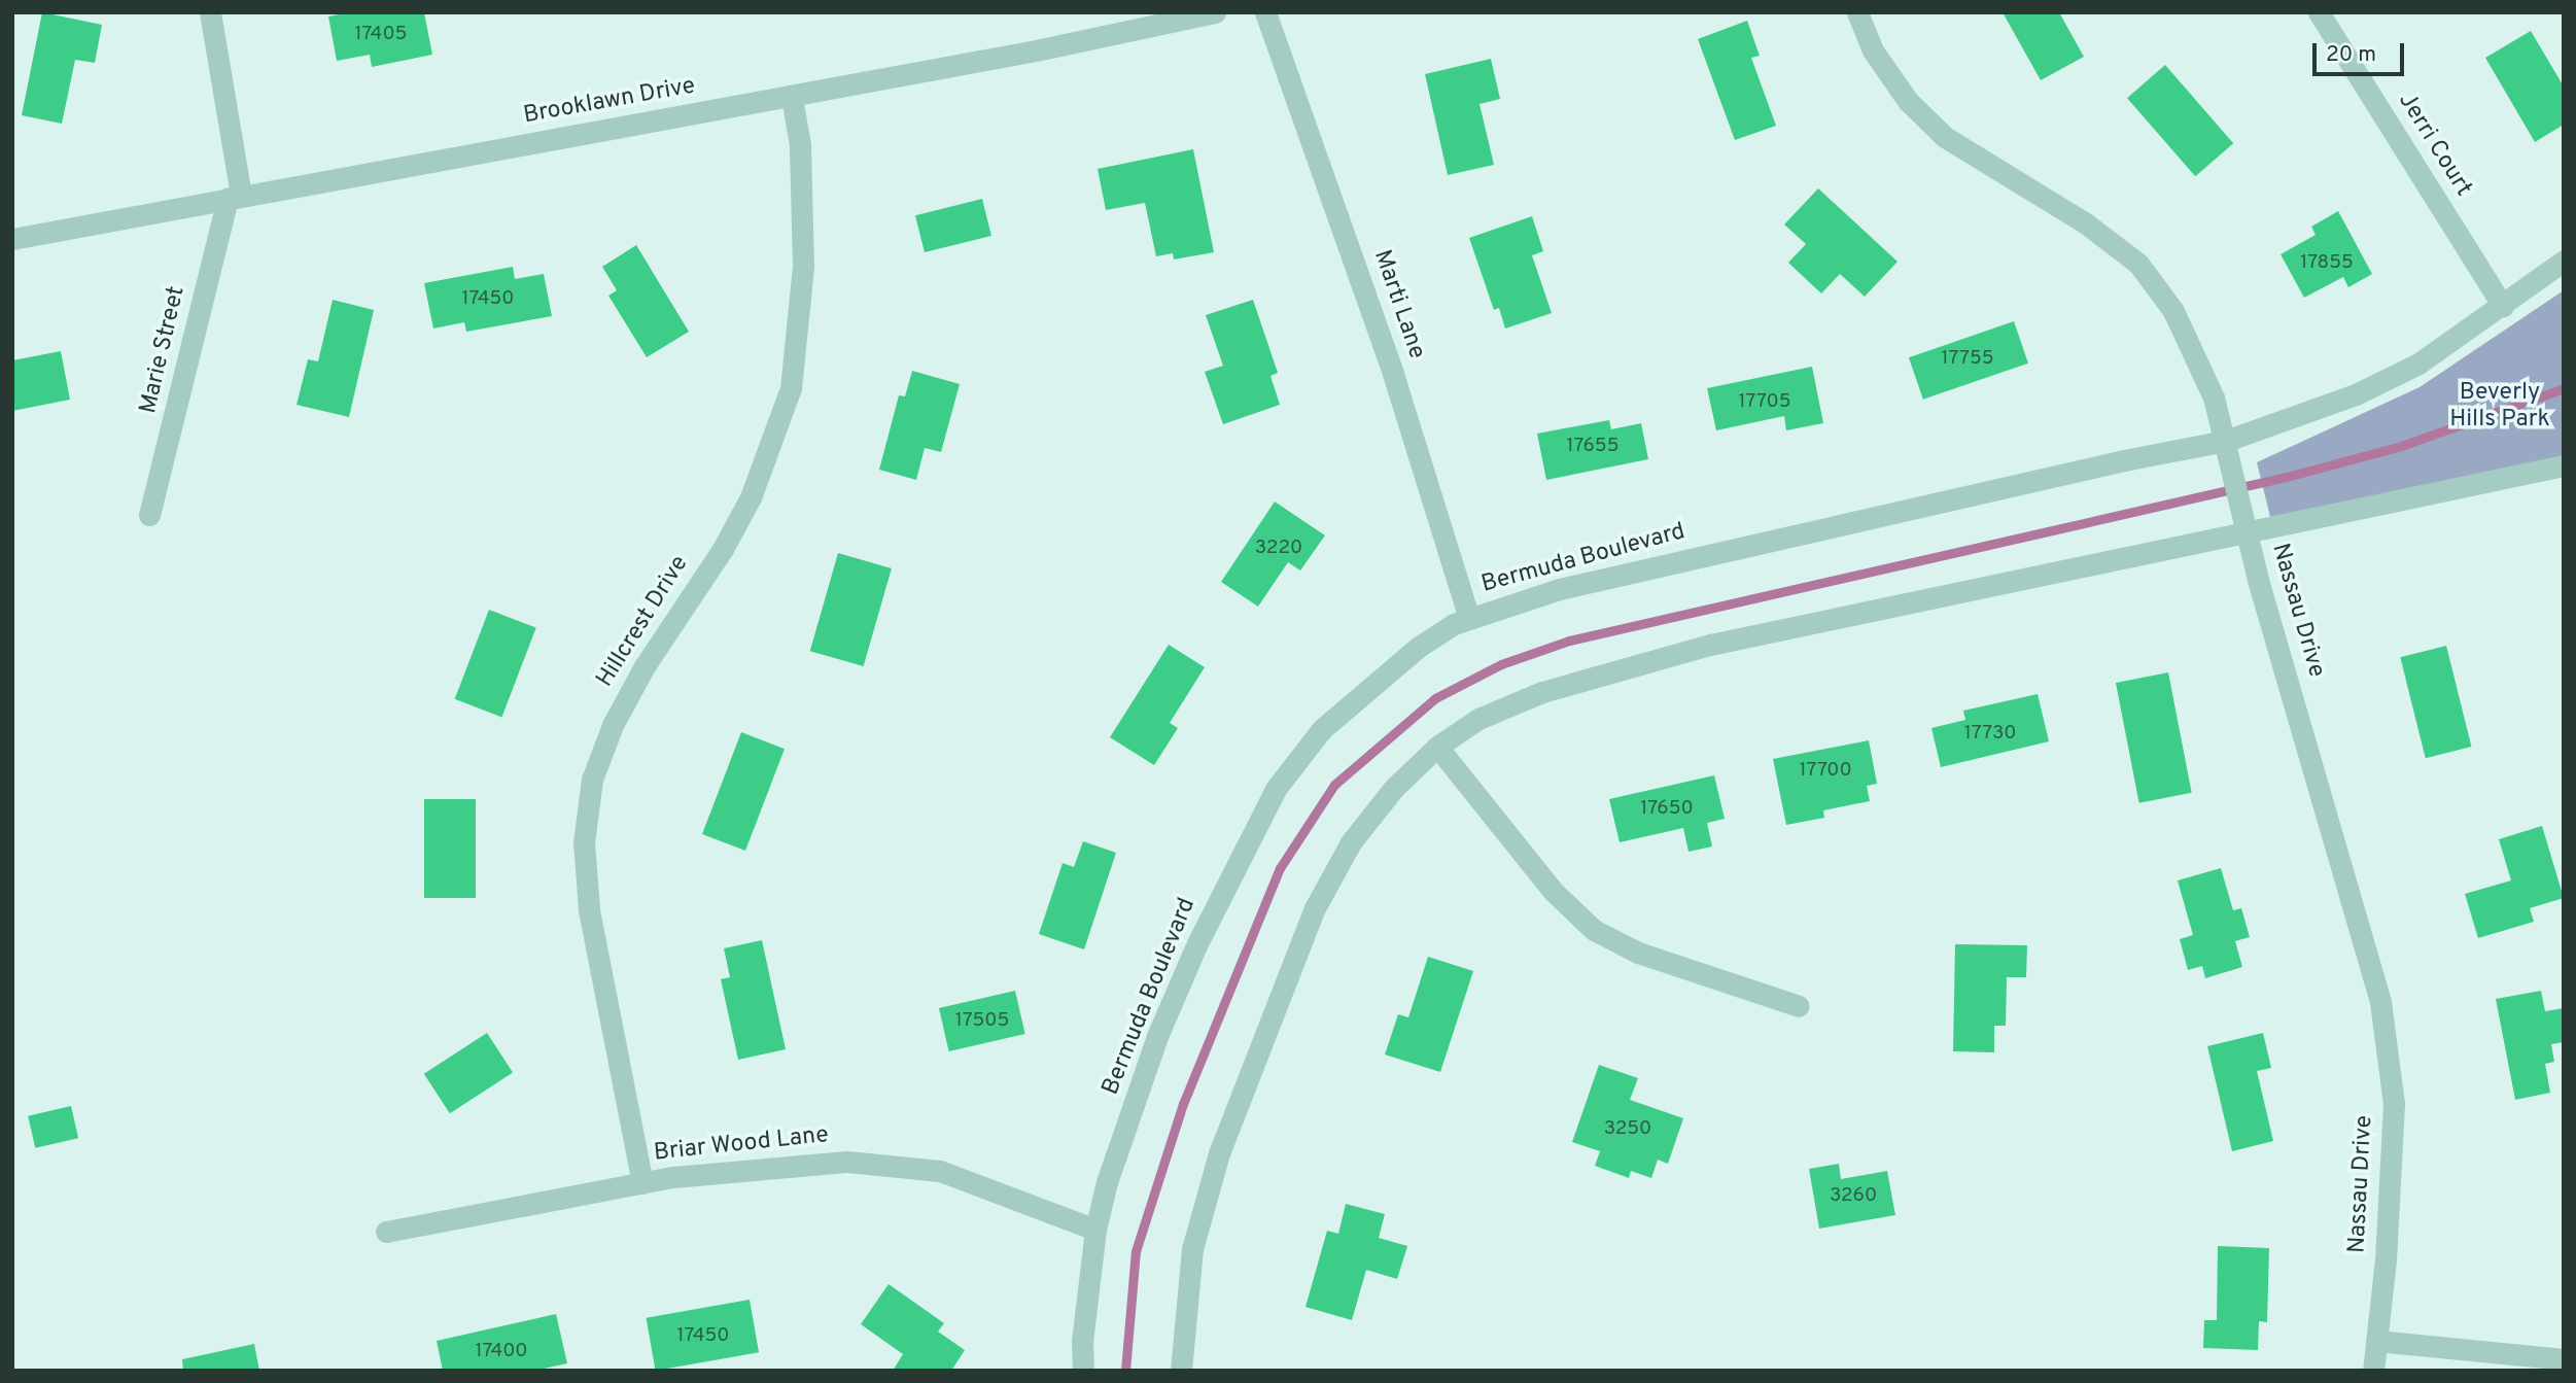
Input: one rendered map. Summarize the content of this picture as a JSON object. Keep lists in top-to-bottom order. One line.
{"streets":{"street":["Brooklawn Drive","Jerri Court","Marti Lane","Marie Street","Bermuda Boulevard","Nassau Drive","Hillcrest Drive","Briar Wood Lane"]},"crossings":[["Brooklawn Drive","Marie Street"],["Brooklawn Drive","Hillcrest Drive"],["Jerri Court","Bermuda Boulevard"],["Marti Lane","Bermuda Boulevard"],["Bermuda Boulevard","Nassau Drive"],["Bermuda Boulevard","Briar Wood Lane"],["Hillcrest Drive","Briar Wood Lane"]],"parks":["Beverly Hills Park"],"house_numbers":["17405","17855","17450","17755","17705","17655","3220","17730","17700","17650","17505","3250","3260","17450","17400"],"scale_bar":"20 m"}
